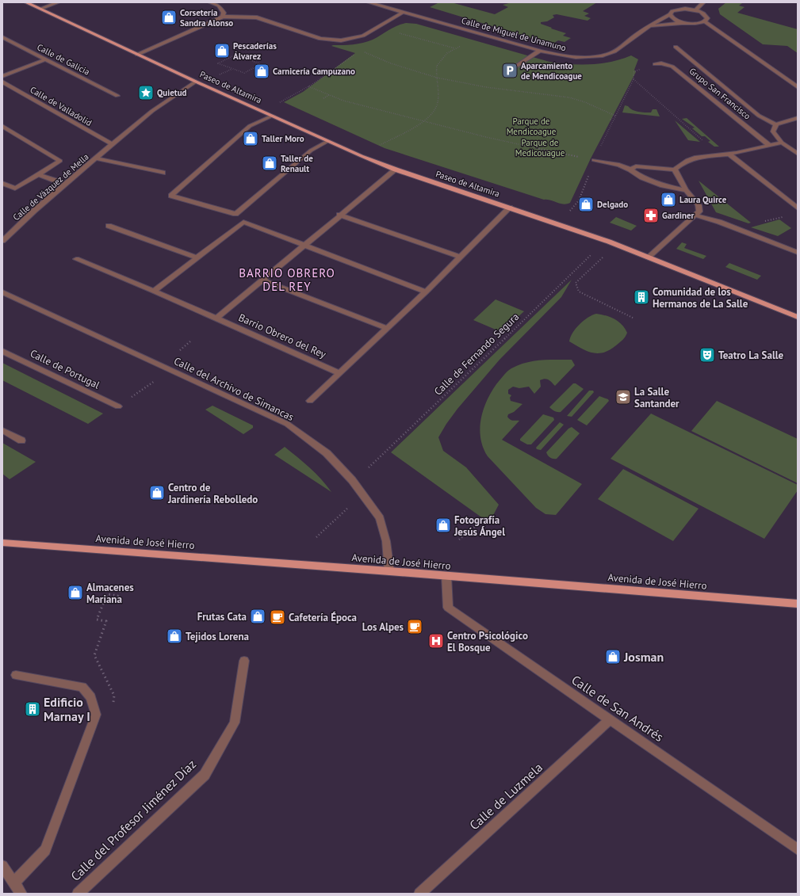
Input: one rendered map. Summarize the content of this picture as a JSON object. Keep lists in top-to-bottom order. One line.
{"streets":{"main road":["Paseo de Altamira","Avenida de José Hierro"],"street":["Calle de Miguel de Unamuno","Calle de Galicia","Grupo San Francisco","Calle de Valladolid","Calle de Vázquez de Mella","Barrio Obrero del Rey","Calle de Portugal","Calle del Archivo de Simancas","Calle de San Andrés","Calle de Luzmela","Calle del Profesor Jiménez Díaz"],"path":["Calle de Fernando Segura"]},"crossings":[["Paseo de Altamira","Calle de Vázquez de Mella"],["Paseo de Altamira","Barrio Obrero del Rey"],["Calle de Valladolid","Calle de Vázquez de Mella"],["Calle del Archivo de Simancas","Avenida de José Hierro"],["Avenida de José Hierro","Calle de San Andrés"],["Calle de San Andrés","Calle de Luzmela"]],"districts":["BARRIO OBRERO DEL REY"],"parks":["Parque de Mendicoague","Parque de Medicouague"],"places":{"shop":["Corsetería Sandra Alonso","Pescaderías Álvarez","Carnicería Campuzano","Taller Moro","Taller de Renault","Laura Quirce","Delgado","Centro de Jardinería Rebolledo","Fotografía Jesús Ángel","Almacenes Mariana","Frutas Cata","Tejidos Lorena","Josman"],"parking":["Aparcamiento de Mendicoague"],"place":["Quietud"],"pharmacy":["Gardiner"],"building":["Comunidad de los Hermanos de La Salle","Edificio Marnay I"],"theatre":["Teatro La Salle"],"school or university":["La Salle Santander"],"cafe":["Cafetería Época","Los Alpes"],"hospital":["Centro Psicológico El Bosque"]}}
